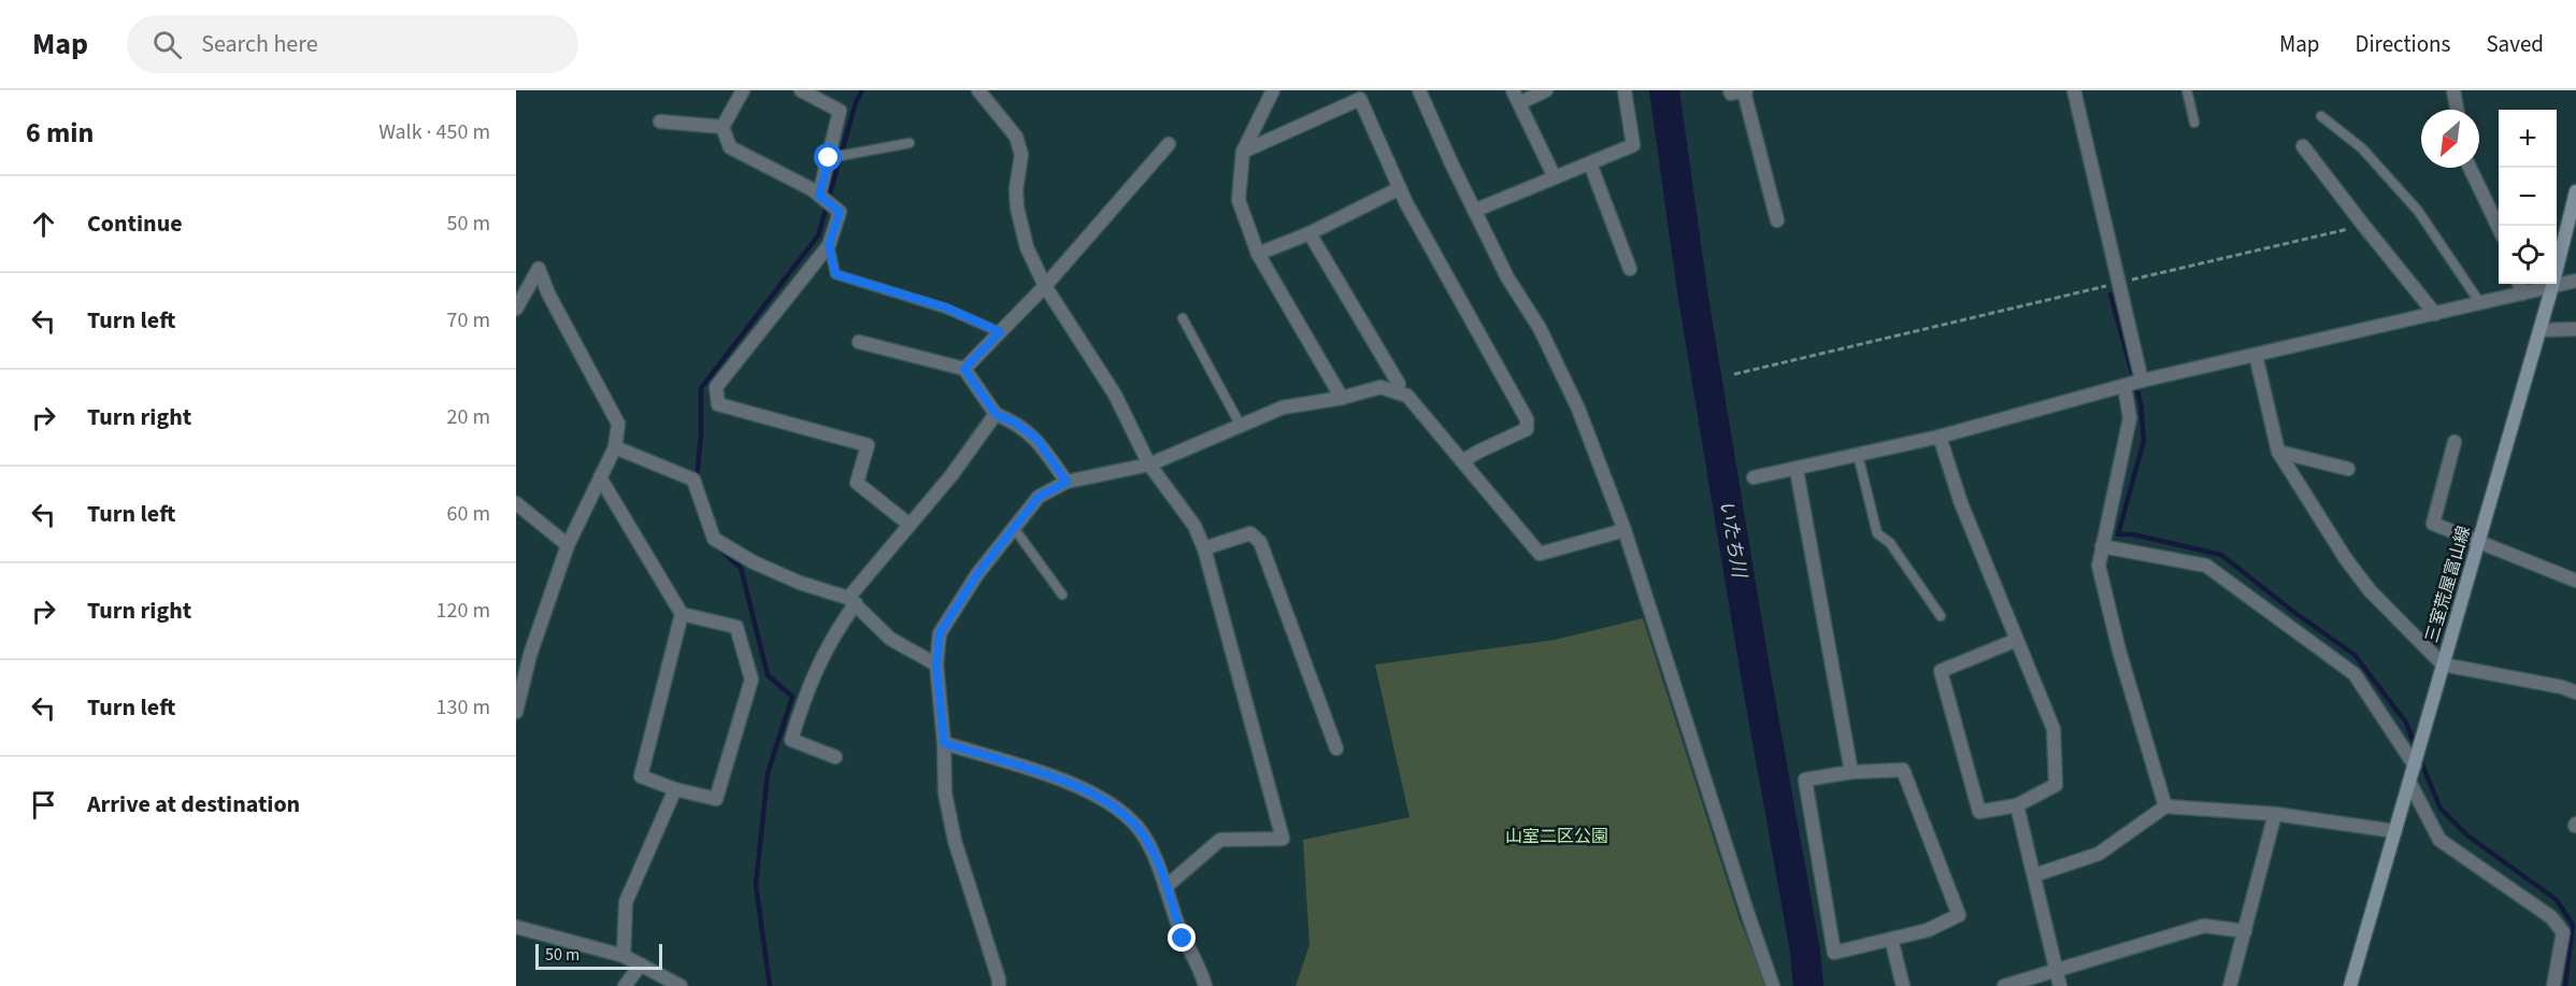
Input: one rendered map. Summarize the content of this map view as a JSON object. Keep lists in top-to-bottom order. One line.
{"streets":{"main road":["三室荒屋富山線"]},"water":["いたち川"],"parks":["山室二区公園"],"scale_bar":"50 m","north":"bottom left","page":{"header":"Map","search":"Search here","nav":["Map","Directions","Saved"],"heading":["6 min","Walk · 450 m"],"map_buttons":["+","−"],"list":[["Continue","50 m"],["Turn left","70 m"],["Turn right","20 m"],["Turn left","60 m"],["Turn right","120 m"],["Turn left","130 m"],"Arrive at destination"],"scale":"50 m"}}
